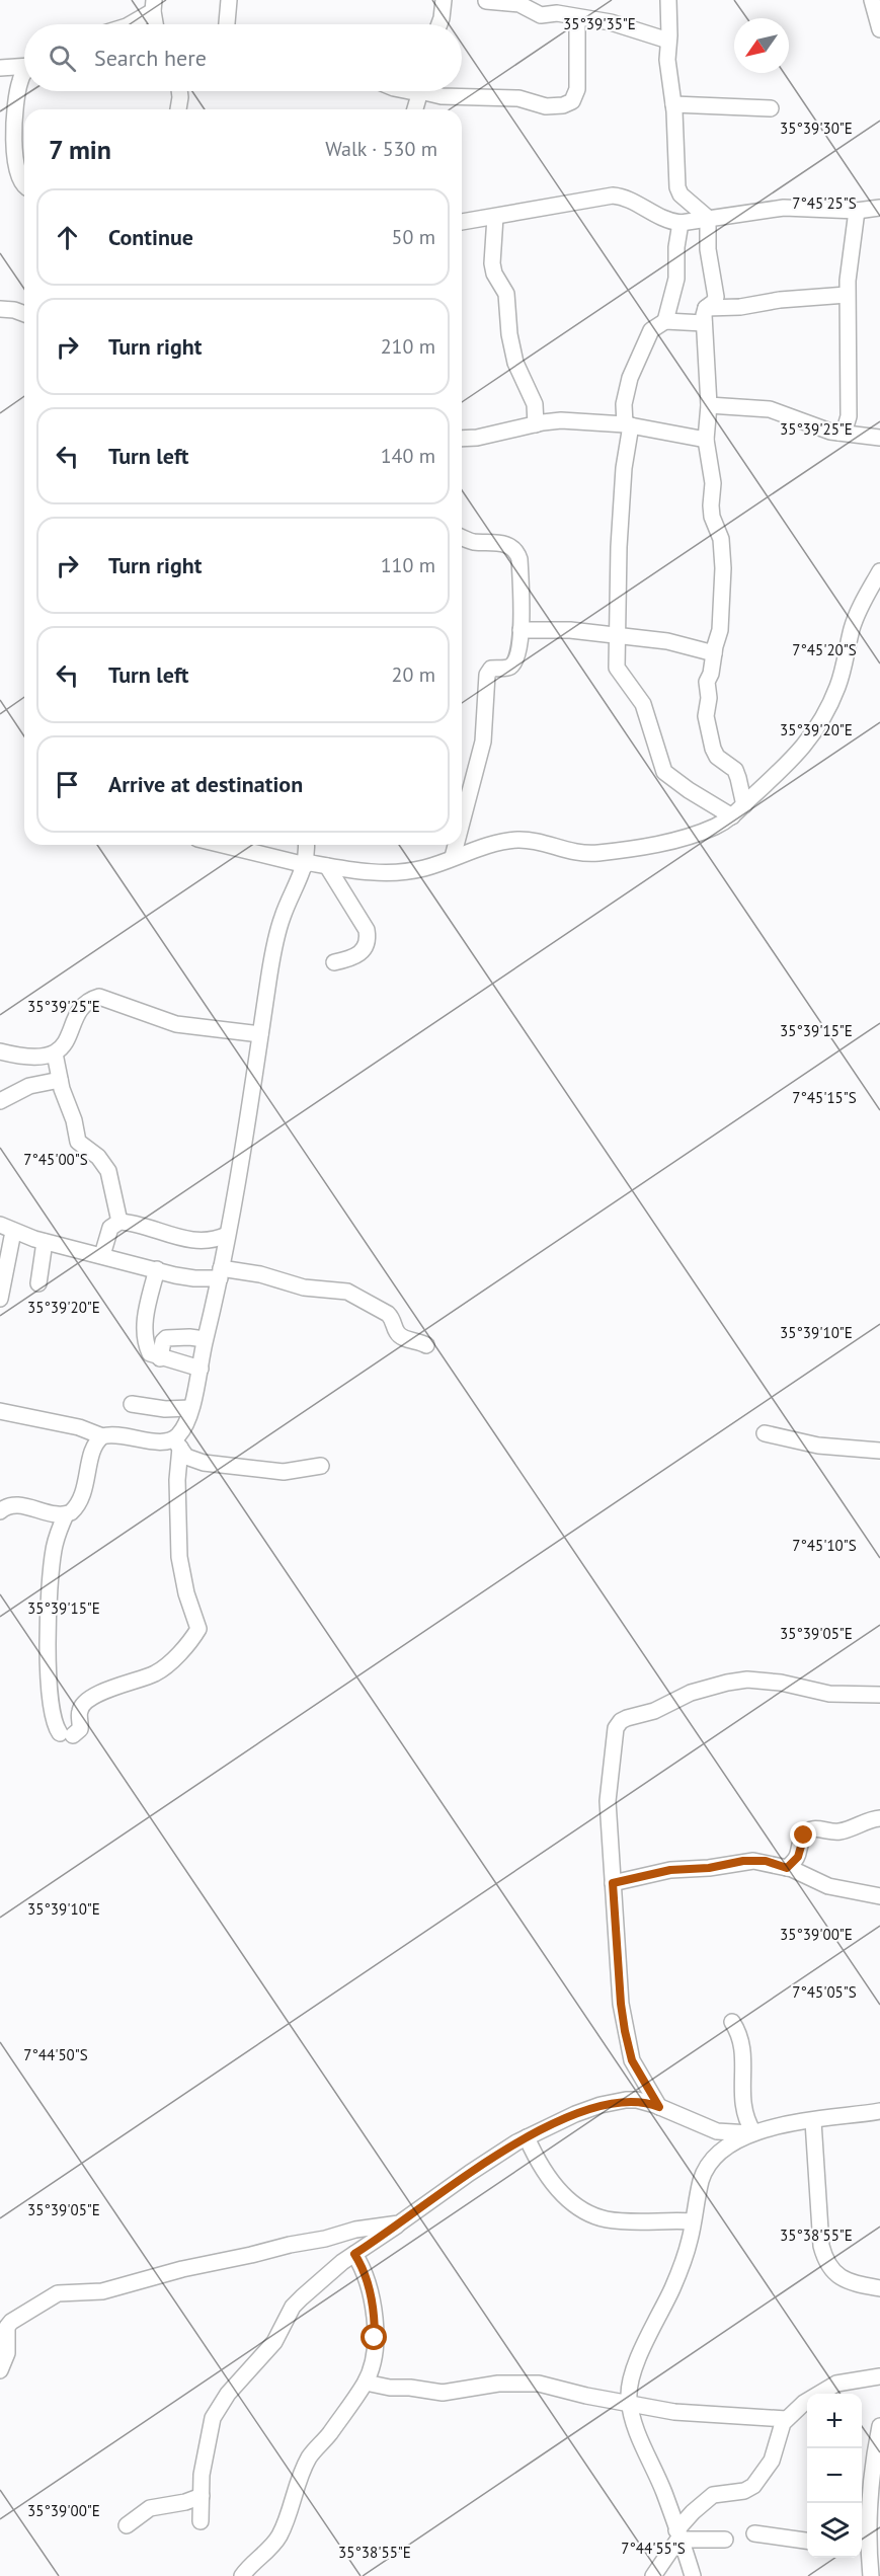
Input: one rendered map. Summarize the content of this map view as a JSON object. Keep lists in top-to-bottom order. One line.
{"north":"bottom left","page":{"search":"Search here","heading":["7 min","Walk · 530 m"],"list":[["Continue","50 m"],["Turn right","210 m"],["Turn left","140 m"],["Turn right","110 m"],["Turn left","20 m"],"Arrive at destination"],"map_buttons":["+","−"]},"coordinates":["35°39'35\"E","35°39'30\"E","7°45'25\"S","35°39'25\"E","7°45'20\"S","35°39'20\"E","35°39'15\"E","7°45'15\"S","7°45'00\"S","35°39'10\"E","7°45'10\"S","35°39'05\"E","35°39'00\"E","7°45'05\"S","7°44'50\"S","35°38'55\"E","7°44'55\"S"]}
